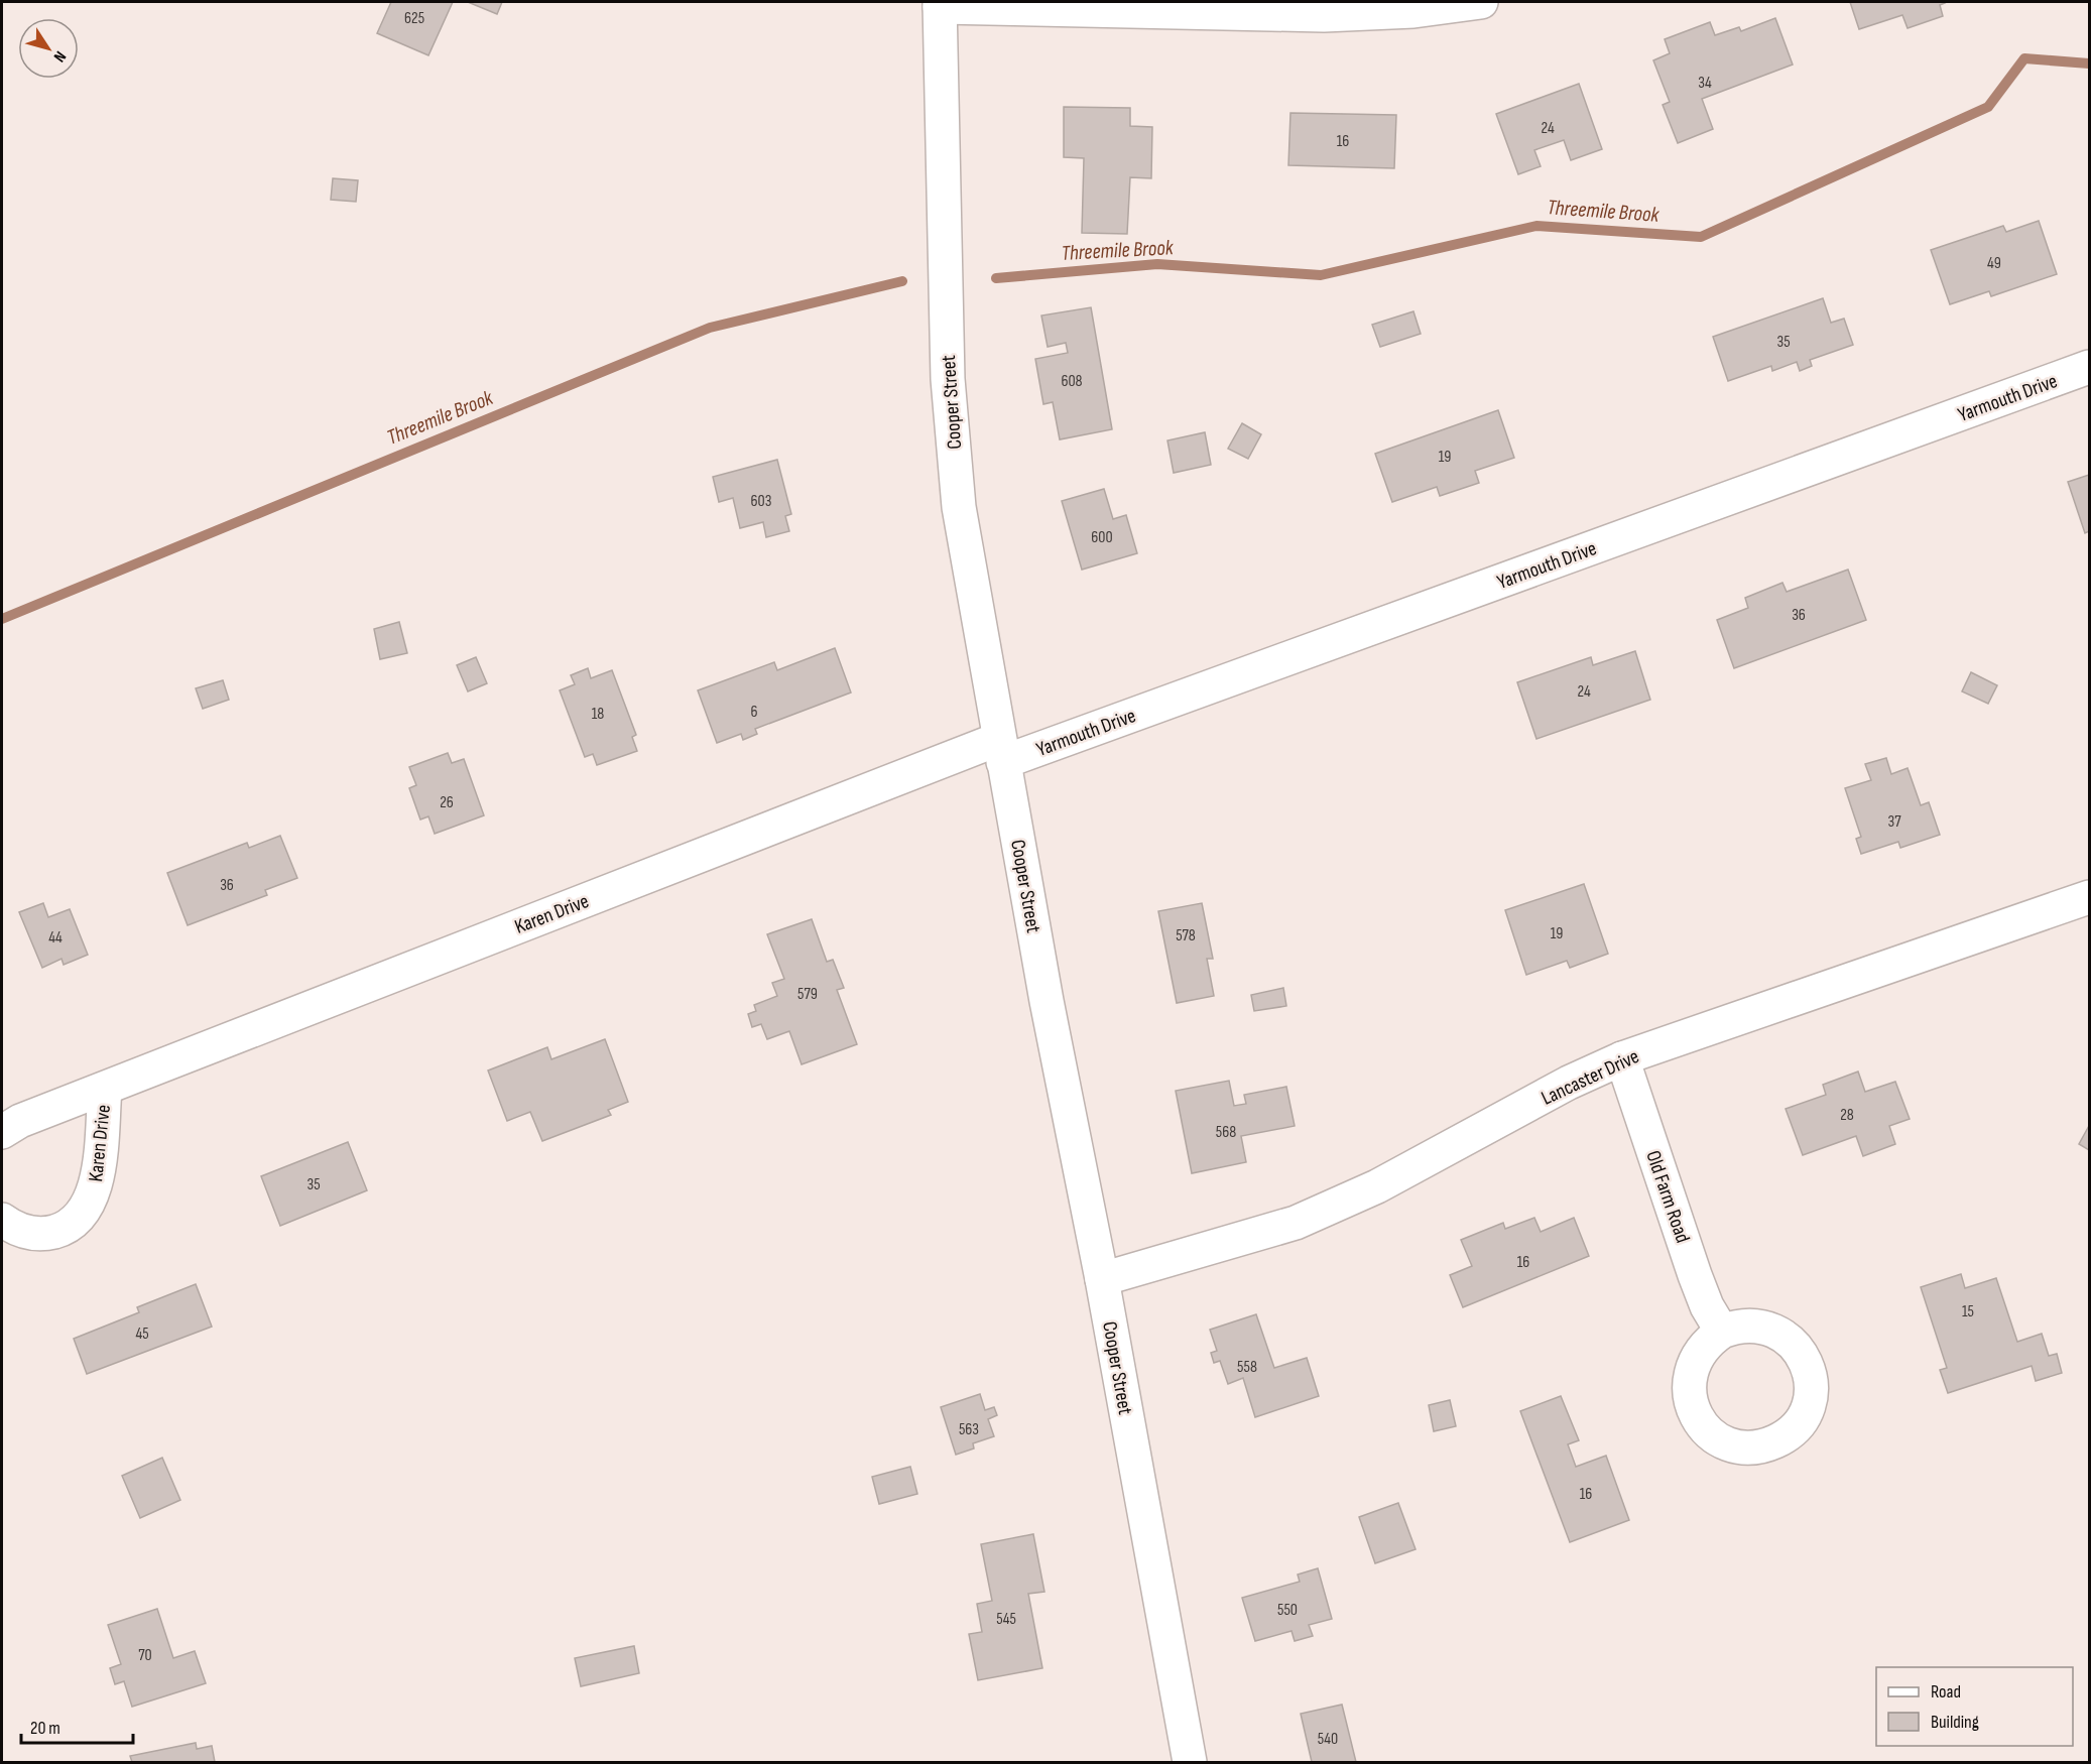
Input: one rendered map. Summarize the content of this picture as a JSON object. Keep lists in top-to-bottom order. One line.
{"streets":{"street":["Yarmouth Drive","Cooper Street","Karen Drive","Lancaster Drive","Old Farm Road"]},"crossings":[["Yarmouth Drive","Cooper Street"],["Yarmouth Drive","Karen Drive"],["Cooper Street","Karen Drive"],["Cooper Street","Lancaster Drive"],["Lancaster Drive","Old Farm Road"]],"water":["Threemile Brook"],"house_numbers":["625","34","24","16","49","35","608","19","603","600","36","24","6","18","26","37","36","19","578","44","579","28","568","35","16","15","45","558","563","16","550","545","70","540"],"legend":["Road","Building"],"scale_bar":"20 m","north":"bottom right"}
